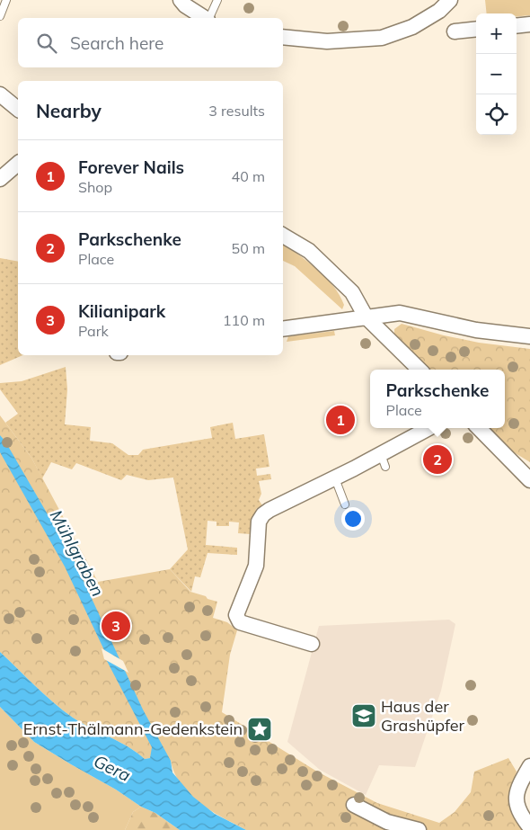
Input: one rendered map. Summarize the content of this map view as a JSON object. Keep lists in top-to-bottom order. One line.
{"water":["Mühlgraben","Gera"],"places":{"school or university":["Haus der Grashüpfer"],"place":["Ernst-Thälmann-Gedenkstein"]},"page":{"map_buttons":["+","−"],"search":"Search here","heading":["Nearby","3 results"],"list":[{"mark":"1","name":"Forever Nails","note":"Shop","value":"40 m"},{"mark":"2","name":"Parkschenke","note":"Place","value":"50 m"},{"mark":"3","name":"Kilianipark","note":"Park","value":"110 m"}],"popup":["Parkschenke","Place"],"pins":["1","2","3"]}}
